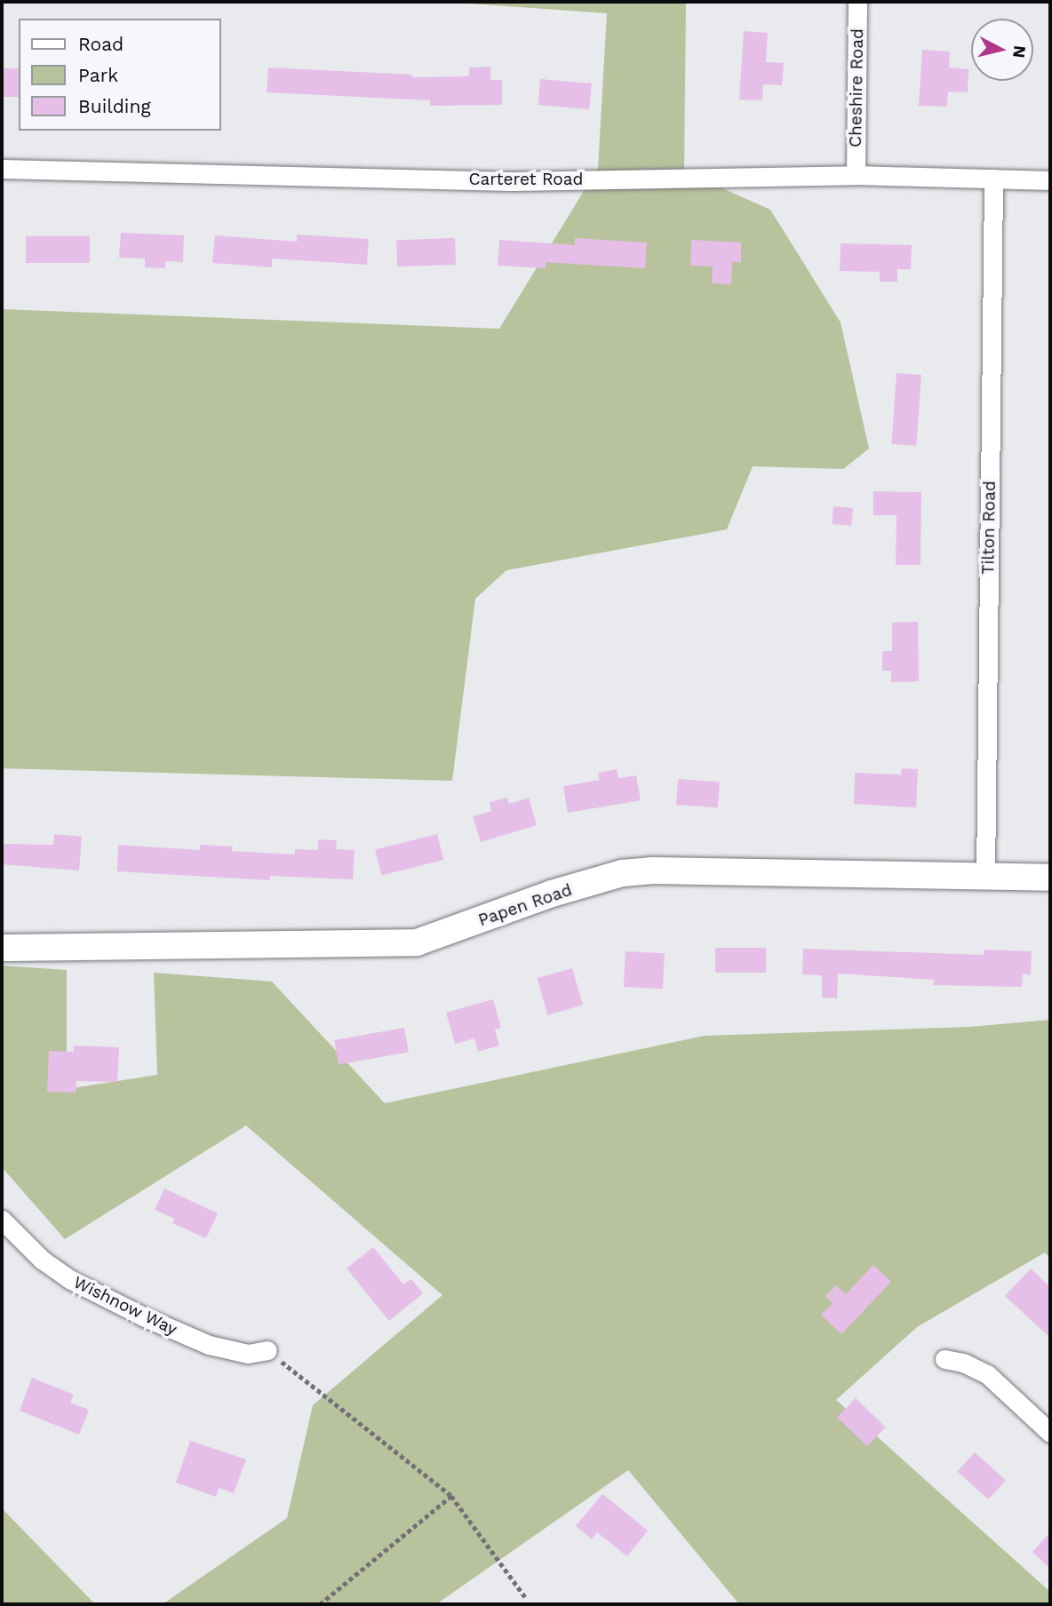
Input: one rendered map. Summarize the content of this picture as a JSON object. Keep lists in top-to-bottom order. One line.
{"streets":{"street":["Cheshire Road","Carteret Road","Tilton Road","Papen Road","Wishnow Way"]},"crossings":[["Cheshire Road","Carteret Road"],["Carteret Road","Tilton Road"],["Tilton Road","Papen Road"]],"legend":["Road","Park","Building"],"north":"right"}
